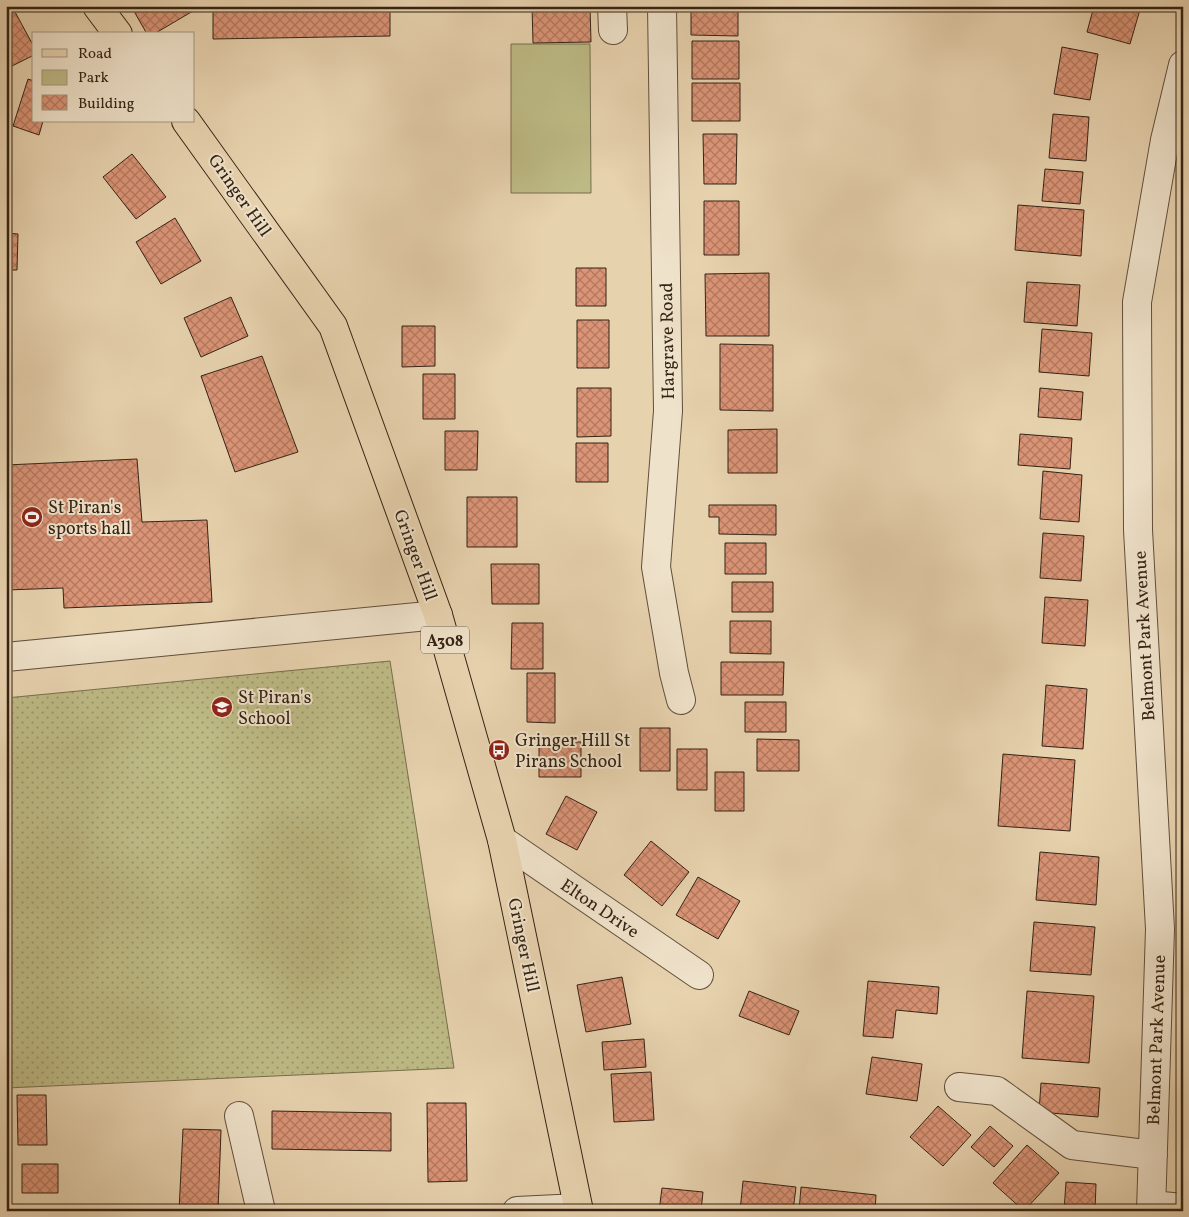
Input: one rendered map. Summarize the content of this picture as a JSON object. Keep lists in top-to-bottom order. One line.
{"streets":{"main road":["Gringer Hill","A308"],"street":["Hargrave Road","Belmont Park Avenue","Elton Drive"]},"crossings":[["Gringer Hill","Elton Drive"]],"places":{"sports":["St Piran's sports hall"],"school or university":["St Piran's School"],"bus stop":["Gringer Hill St Pirans School"]},"legend":["Road","Park","Building"]}
